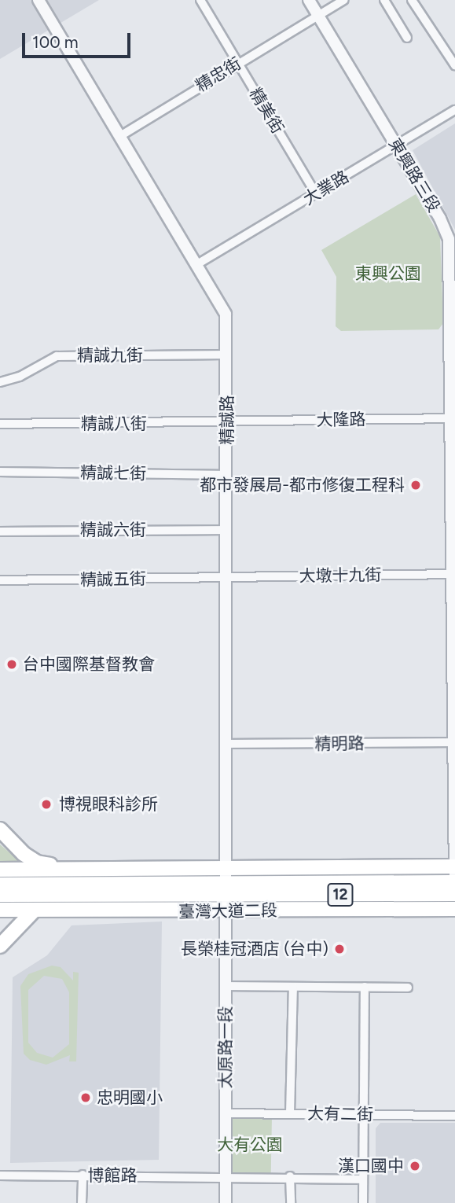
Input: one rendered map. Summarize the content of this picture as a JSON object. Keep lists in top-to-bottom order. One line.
{"streets":{"main road":["12","臺灣大道二段"],"street":["精忠街","精美街","東興路三段","大業路","精誠九街","精誠路","大隆路","精誠八街","精誠七街","精誠六街","大墩十九街","精誠五街","精明路","太原路一段","大有二街","博館路"]},"crossings":[["精忠街","精美街"],["精忠街","東興路三段"],["精忠街","精誠路"],["精美街","大業路"],["東興路三段","大業路"],["東興路三段","大隆路"],["東興路三段","大墩十九街"],["東興路三段","精明路"],["東興路三段","12"],["大業路","精誠路"],["精誠九街","精誠路"],["精誠路","大隆路"],["精誠路","精誠八街"],["精誠路","精誠七街"],["精誠路","精誠六街"],["精誠路","大墩十九街"],["精誠路","精誠五街"],["精誠路","精明路"],["精誠路","12"],["精誠路","臺灣大道二段"],["精誠路","太原路一段"],["大隆路","精誠八街"],["大墩十九街","精誠五街"],["臺灣大道二段","太原路一段"],["太原路一段","大有二街"],["太原路一段","博館路"]],"parks":["東興公園","大有公園"],"places":["都市發展局-都市修復工程科","台中國際基督教會","博視眼科診所","長榮桂冠酒店 (台中)","忠明國小","漢口國中"],"scale_bar":"100 m"}
